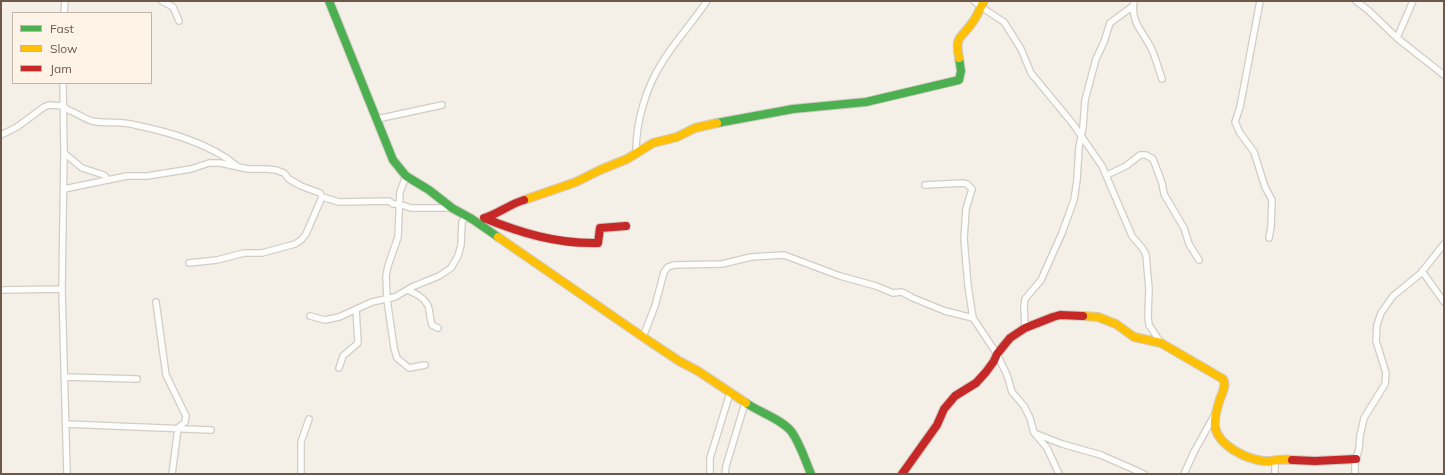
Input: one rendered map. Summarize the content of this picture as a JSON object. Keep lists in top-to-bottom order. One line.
{"legend":["Fast","Slow","Jam"]}
